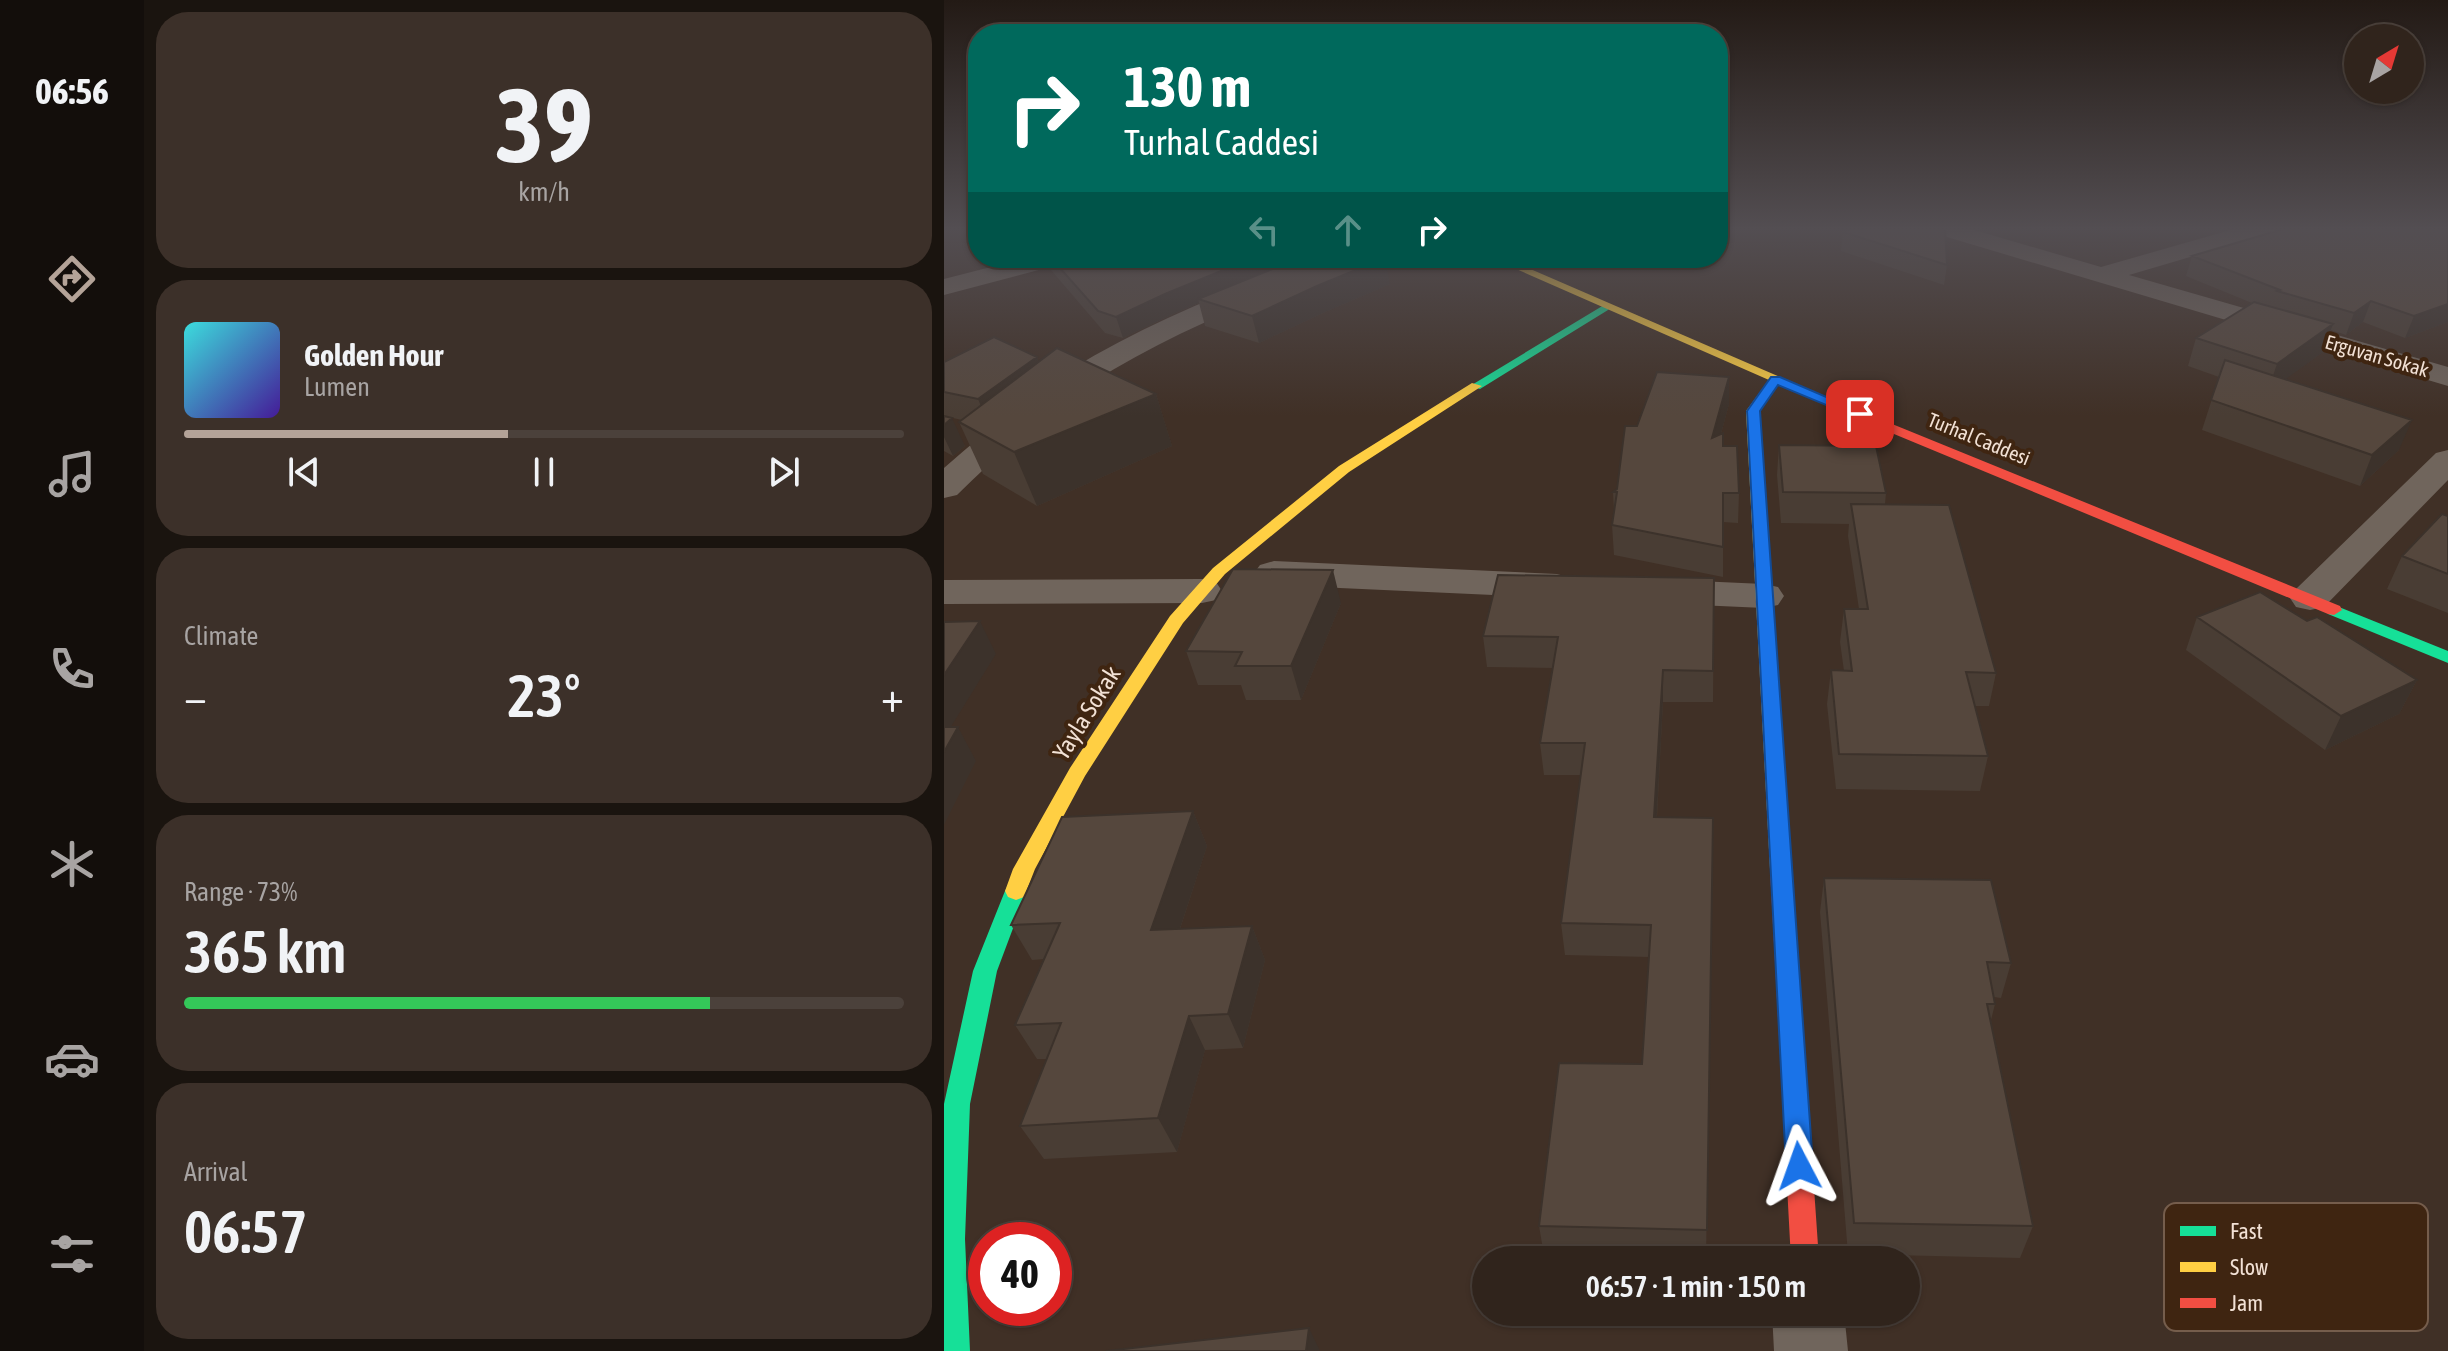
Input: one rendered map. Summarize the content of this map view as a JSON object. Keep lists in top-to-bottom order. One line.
{"streets":{"street":["Erguvan Sokak","Turhal Caddesi","Yayla Sokak"]},"crossings":[["Turhal Caddesi","Yayla Sokak"]],"legend":["Fast","Slow","Jam"],"north":"top right","page":{"tabs":"06:56","tile":[["39","km/h"],"Climate",["Range · 73%","365 km"],["Arrival","06:57"]],"turn":["130 m","Turhal Caddesi"],"song":["Golden Hour","Lumen"],"heat":["−","23°","+"],"limit":"40","trip":"06:57 · 1 min · 150 m"}}
